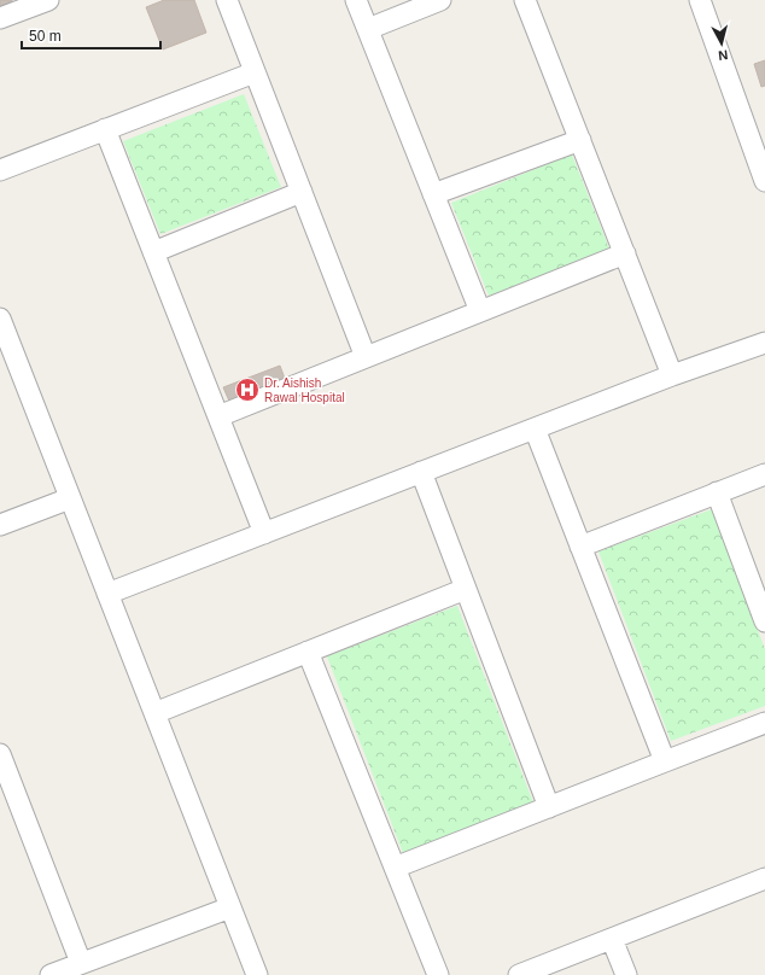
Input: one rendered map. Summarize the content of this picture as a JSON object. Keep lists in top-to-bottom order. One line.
{"places":{"hospital":["Dr. Aishish Rawal Hospital"]},"scale_bar":"50 m","north":"bottom"}
